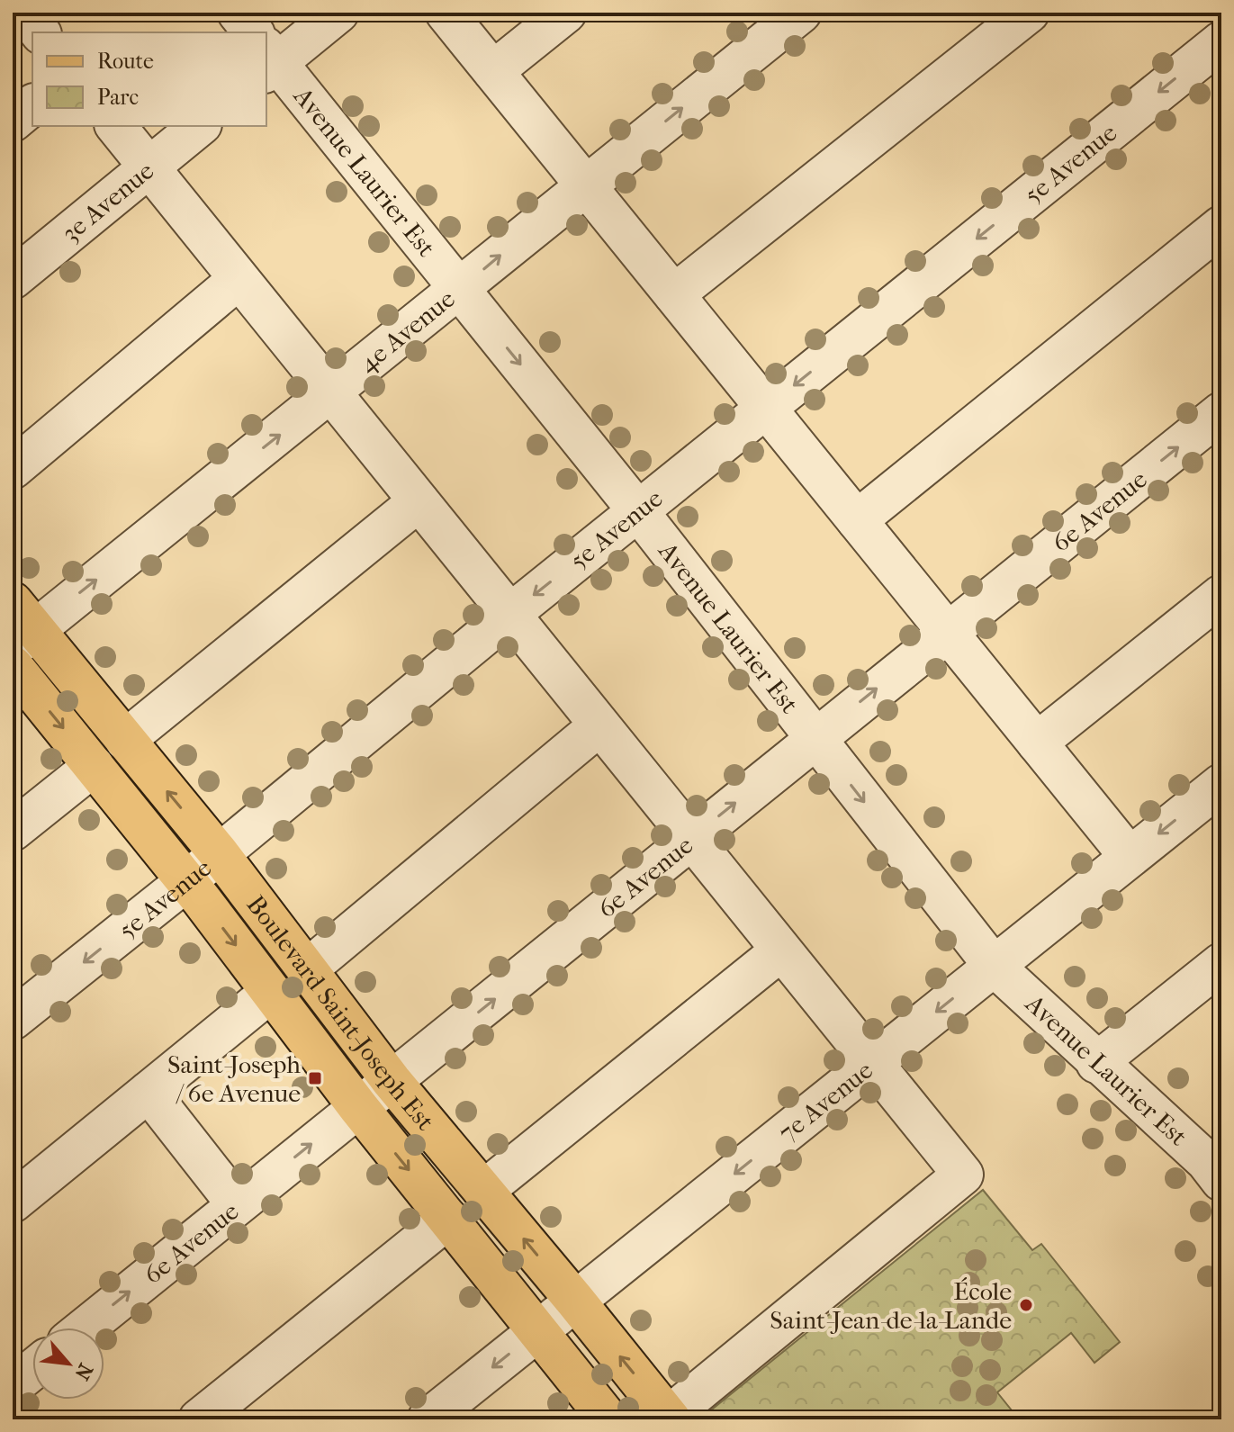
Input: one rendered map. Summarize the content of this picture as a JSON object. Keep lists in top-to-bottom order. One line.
{"streets":{"main road":["Boulevard Saint-Joseph Est"],"street":["5e Avenue","Avenue Laurier Est","3e Avenue","4e Avenue","6e Avenue","7e Avenue"]},"crossings":[["5e Avenue","Avenue Laurier Est"],["5e Avenue","Boulevard Saint-Joseph Est"],["Avenue Laurier Est","4e Avenue"],["Avenue Laurier Est","6e Avenue"],["Avenue Laurier Est","7e Avenue"],["4e Avenue","Boulevard Saint-Joseph Est"],["6e Avenue","Boulevard Saint-Joseph Est"],["Boulevard Saint-Joseph Est","7e Avenue"]],"places":{"transit":["Saint-Joseph / 6e Avenue"],"other":["École Saint-Jean-de-la-Lande"]},"legend":["Route","Parc"],"north":"bottom right"}
